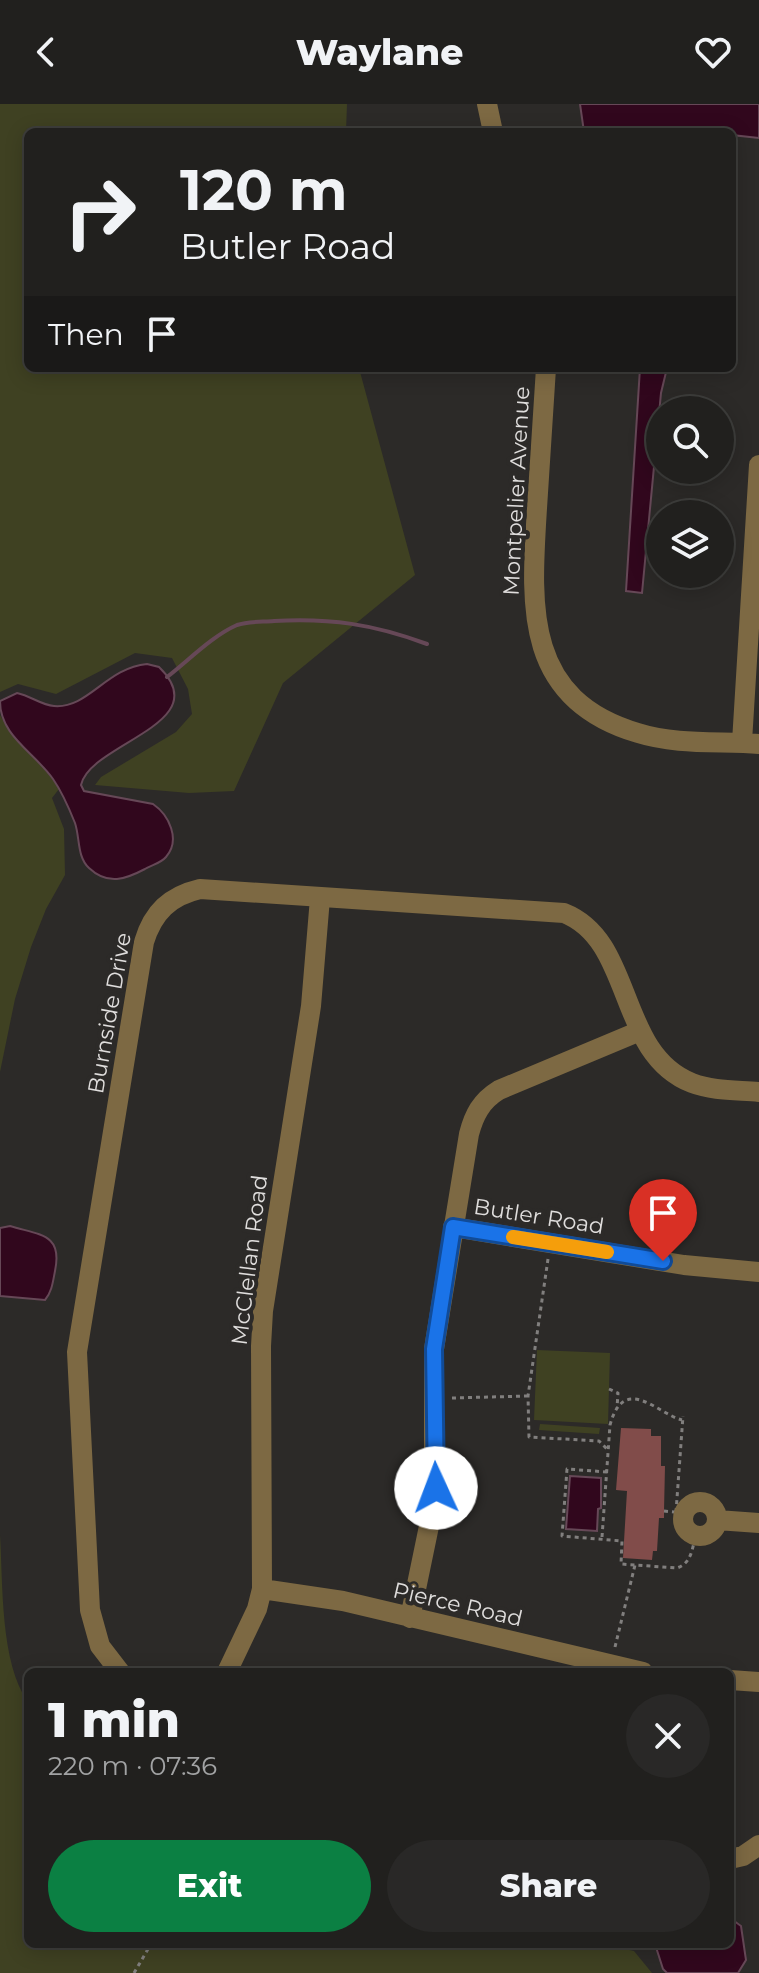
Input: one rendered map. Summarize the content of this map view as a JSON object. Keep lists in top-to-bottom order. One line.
{"streets":{"street":["Montpelier Avenue","Burnside Drive","Butler Road","McClellan Road","Pierce Road"]},"crossings":[["Burnside Drive","McClellan Road"],["McClellan Road","Pierce Road"]],"page":{"header":"Waylane","turn":["120 m","Butler Road"],"then":"Then","heading":["1 min","220 m · 07:36"],"buttons":["Exit","Share"]}}
